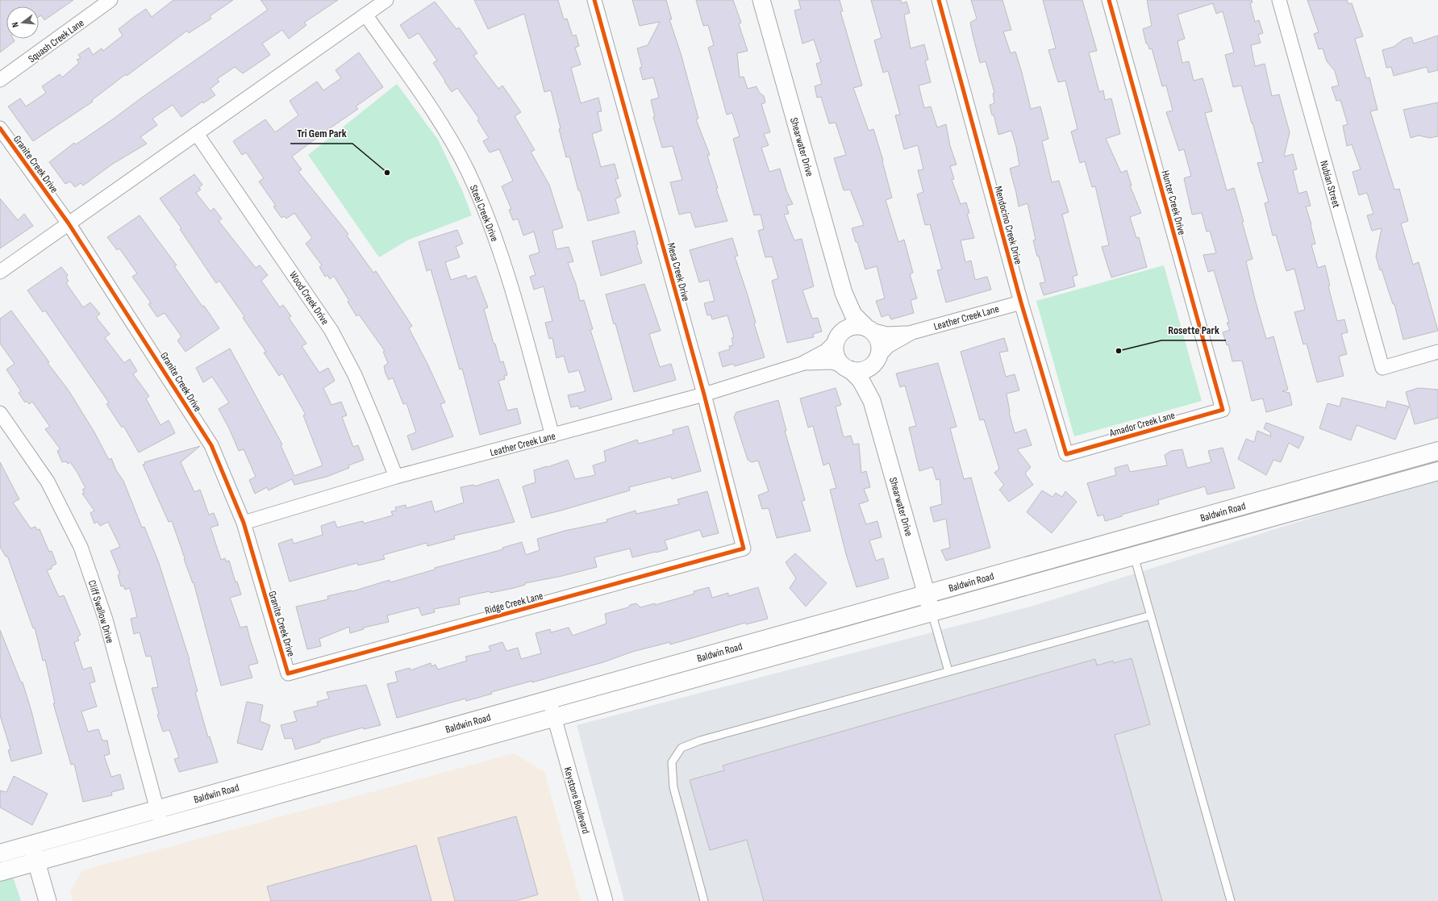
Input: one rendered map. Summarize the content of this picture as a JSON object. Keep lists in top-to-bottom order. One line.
{"streets":{"main road":["Baldwin Road"],"street":["Squash Creek Lane","Shearwater Drive","Granite Creek Drive","Nubian Street","Hunter Creek Drive","Steel Creek Drive","Mendocino Creek Drive","Mesa Creek Drive","Wood Creek Drive","Leather Creek Lane","Amador Creek Lane","Ridge Creek Lane","Cliff Swallow Drive","Keystone Boulevard"]},"crossings":[["Shearwater Drive","Leather Creek Lane"],["Shearwater Drive","Baldwin Road"],["Granite Creek Drive","Leather Creek Lane"],["Granite Creek Drive","Ridge Creek Lane"],["Hunter Creek Drive","Amador Creek Lane"],["Steel Creek Drive","Leather Creek Lane"],["Mendocino Creek Drive","Leather Creek Lane"],["Mendocino Creek Drive","Amador Creek Lane"],["Mesa Creek Drive","Leather Creek Lane"],["Mesa Creek Drive","Ridge Creek Lane"],["Wood Creek Drive","Leather Creek Lane"],["Baldwin Road","Cliff Swallow Drive"],["Baldwin Road","Keystone Boulevard"]],"places":["Tri Gem Park","Rosette Park"],"north":"left"}
